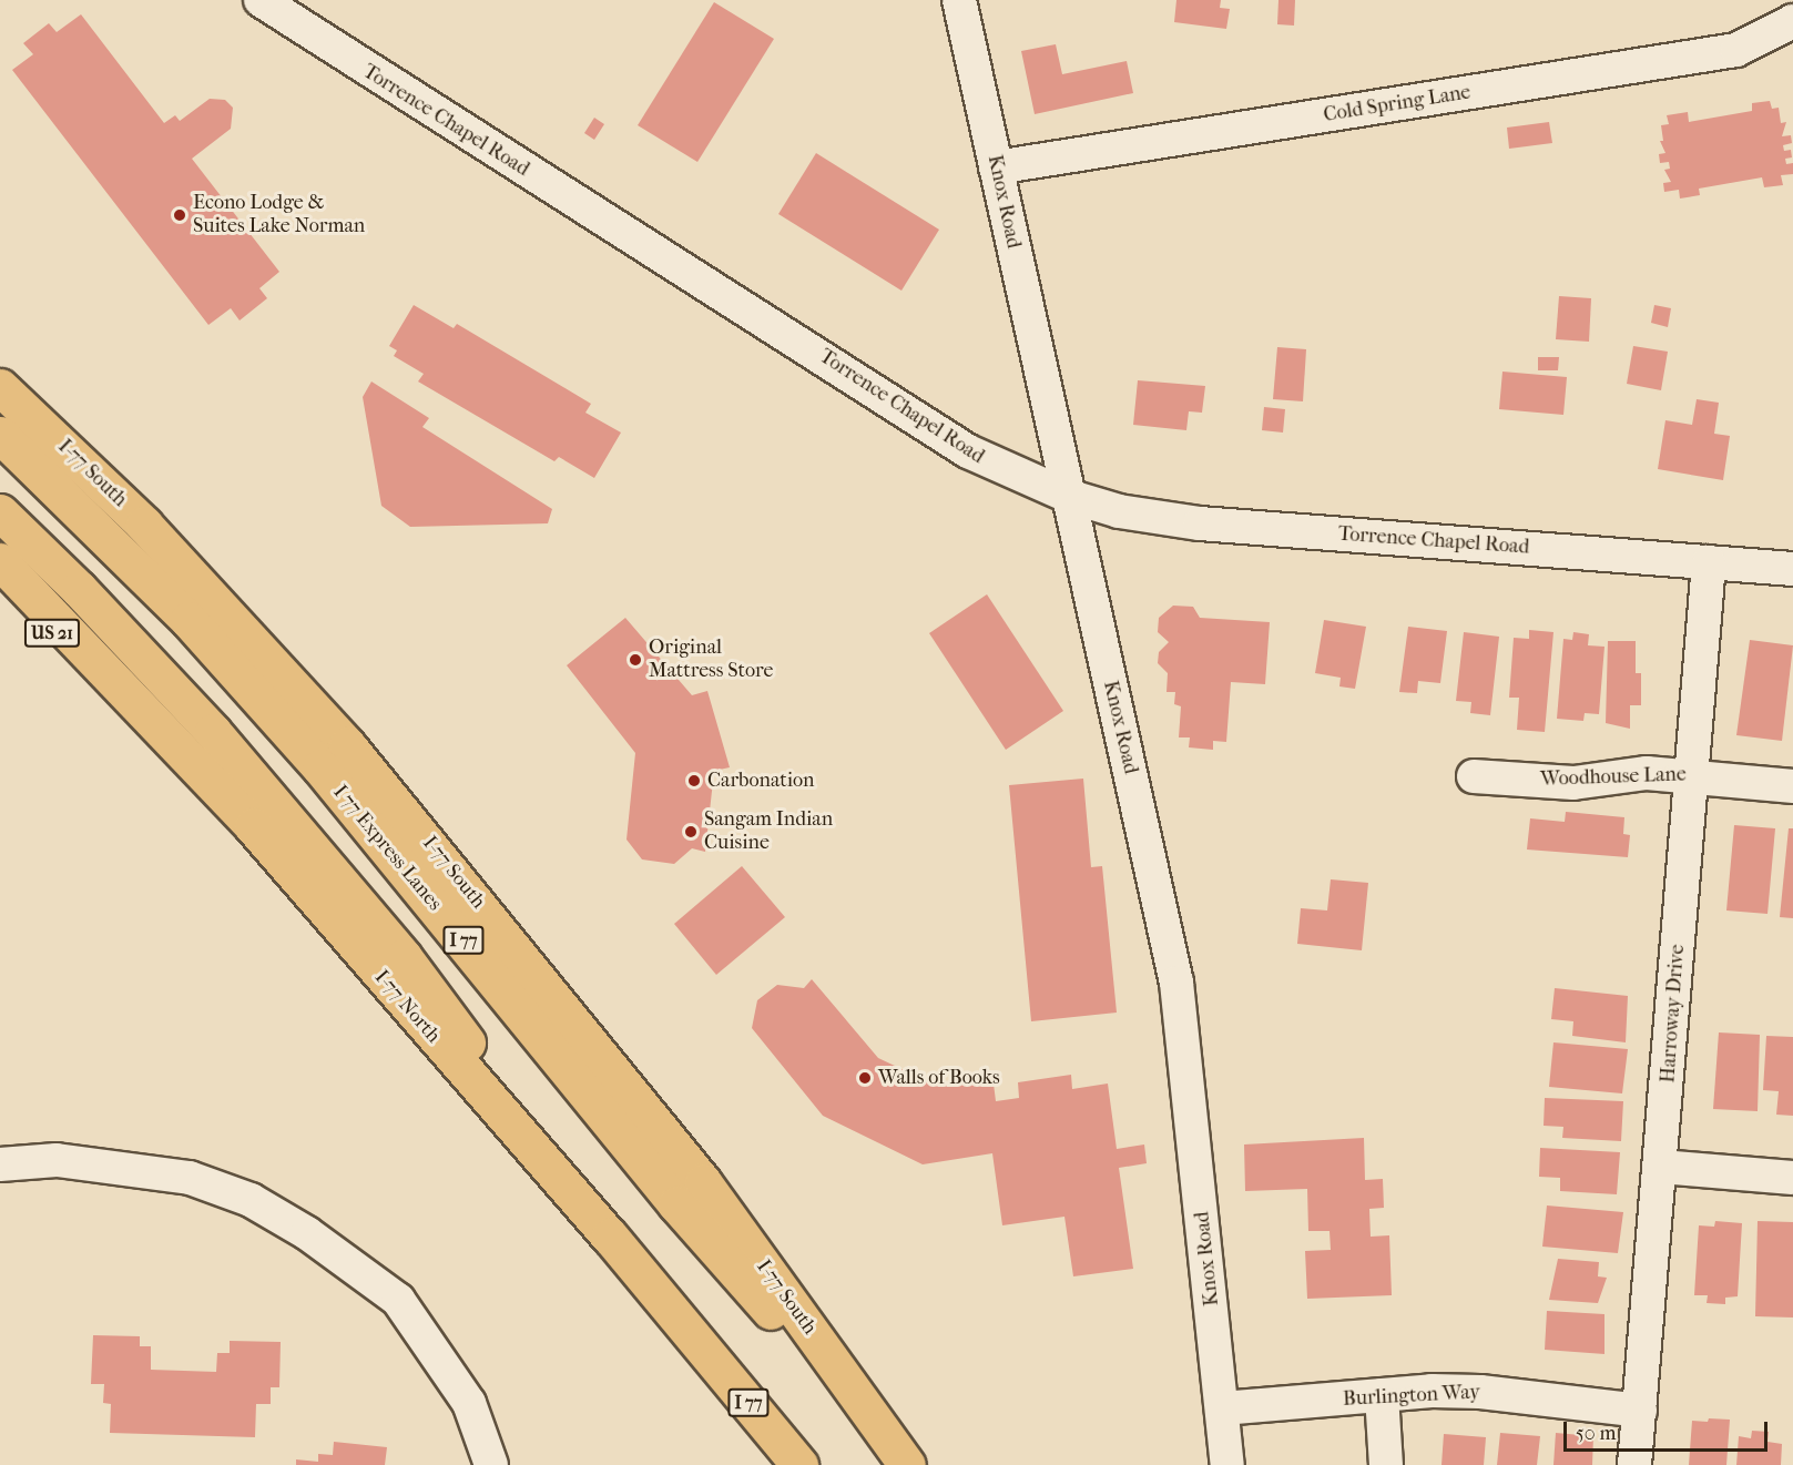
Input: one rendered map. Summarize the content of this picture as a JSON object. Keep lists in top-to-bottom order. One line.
{"streets":{"highway":["I-77 South","US 21","I 77 Express Lanes","I 77","I-77 North"],"street":["Cold Spring Lane","Torrence Chapel Road","Knox Road","Woodhouse Lane","Harroway Drive","Burlington Way"]},"crossings":[["Cold Spring Lane","Knox Road"],["Torrence Chapel Road","Knox Road"],["Torrence Chapel Road","Harroway Drive"],["Knox Road","Burlington Way"],["I-77 South","I 77 Express Lanes"],["US 21","I-77 North"],["Woodhouse Lane","Harroway Drive"],["I 77","I-77 North"],["Harroway Drive","Burlington Way"]],"places":["Econo Lodge & Suites Lake Norman","Original Mattress Store","Carbonation","Sangam Indian Cuisine","Walls of Books"],"scale_bar":"50 m"}
